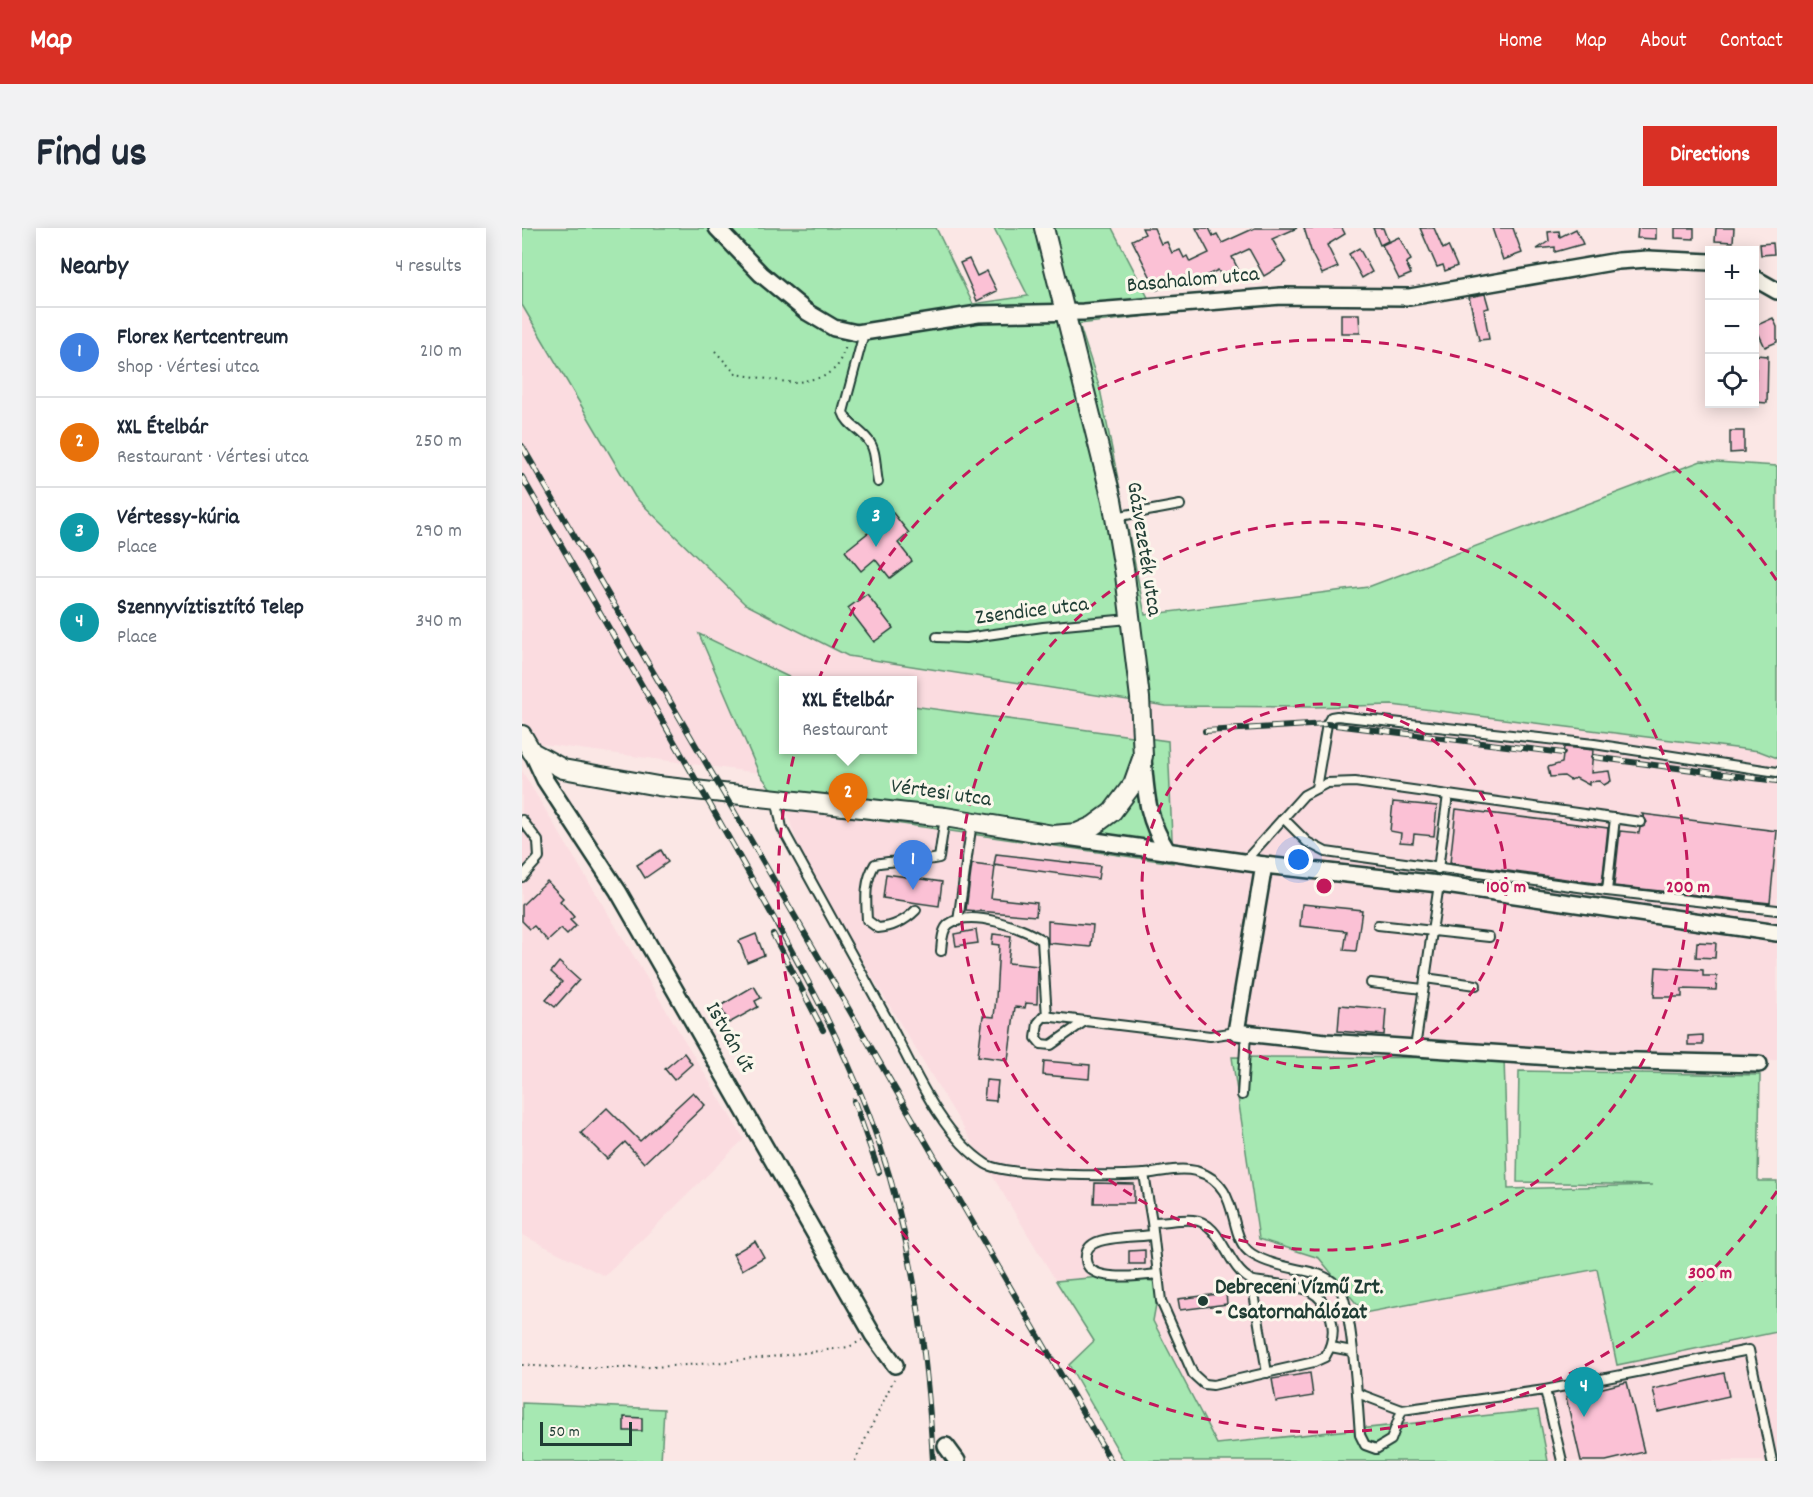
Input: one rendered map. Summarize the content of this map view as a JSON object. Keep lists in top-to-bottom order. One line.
{"streets":{"street":["Basahalom utca","Gázvezeték utca","Vértesi utca","István út"],"lane":["Zsendice utca"]},"crossings":[["Basahalom utca","Gázvezeték utca"],["Gázvezeték utca","Zsendice utca"],["Gázvezeték utca","Vértesi utca"],["Vértesi utca","István út"]],"places":["Debreceni Vízmű Zrt. - Csatornahálózat"],"scale_bar":"50 m","page":{"header":"Map","nav":["Home","Map","About","Contact"],"title":"Find us","buttons":"Directions","heading":["Nearby","4 results"],"map_buttons":["+","−"],"list":[{"mark":"1","name":"Florex Kertcentreum","note":"Shop · Vértesi utca","value":"210 m"},{"mark":"2","name":"XXL Ételbár","note":"Restaurant · Vértesi utca","value":"250 m"},{"mark":"3","name":"Vértessy-kúria","note":"Place","value":"290 m"},{"mark":"4","name":"Szennyvíztisztító Telep","note":"Place","value":"340 m"}],"pins":["3","2","1","4"],"popup":["XXL Ételbár","Restaurant"],"scale":"50 m"},"rings":["100 m","200 m","300 m"]}
